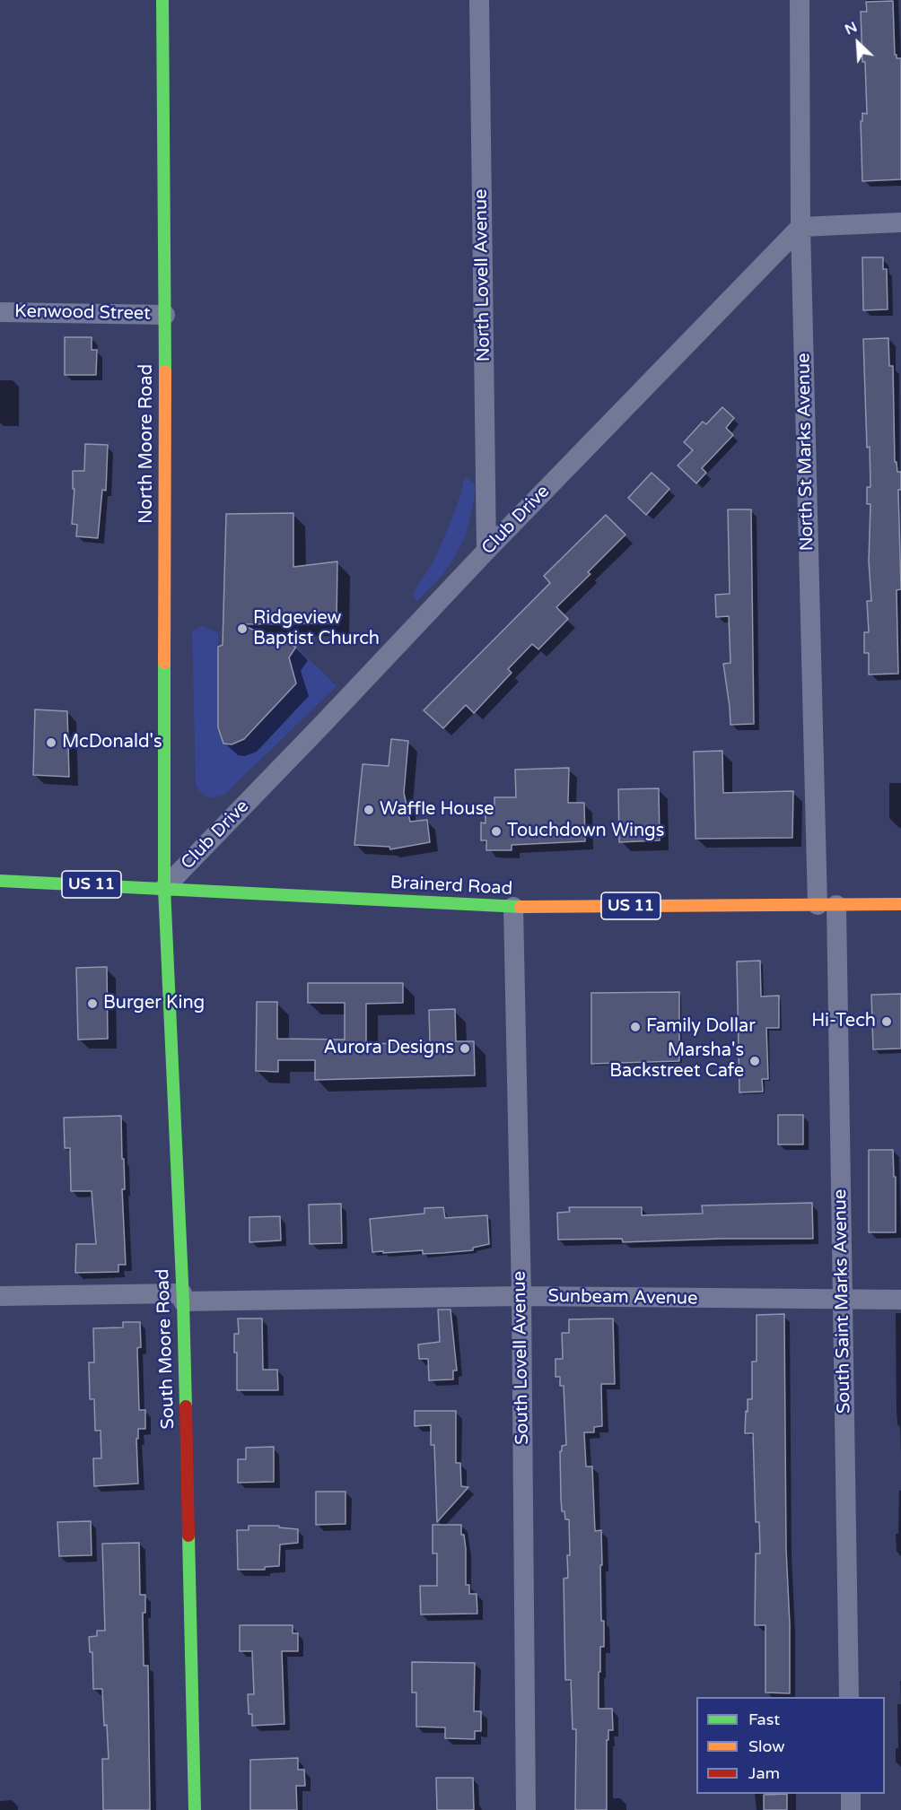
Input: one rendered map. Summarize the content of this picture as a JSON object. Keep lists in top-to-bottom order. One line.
{"streets":{"main road":["North Moore Road","US 11","Brainerd Road","South Moore Road"],"street":["North Lovell Avenue","Kenwood Street","North St Marks Avenue","Club Drive","Sunbeam Avenue","South Saint Marks Avenue","South Lovell Avenue"]},"crossings":[["North Lovell Avenue","Club Drive"],["Kenwood Street","North Moore Road"],["North Moore Road","Club Drive"],["North Moore Road","Brainerd Road"],["North Moore Road","South Moore Road"],["North St Marks Avenue","Club Drive"],["North St Marks Avenue","Brainerd Road"],["North St Marks Avenue","South Saint Marks Avenue"],["Club Drive","Brainerd Road"],["Club Drive","South Moore Road"],["Brainerd Road","South Saint Marks Avenue"],["Brainerd Road","South Moore Road"],["Brainerd Road","South Lovell Avenue"],["Sunbeam Avenue","South Saint Marks Avenue"],["Sunbeam Avenue","South Moore Road"],["Sunbeam Avenue","South Lovell Avenue"]],"places":["Ridgeview Baptist Church","McDonald's","Waffle House","Touchdown Wings","Burger King","Hi-Tech","Family Dollar","Aurora Designs","Marsha's Backstreet Cafe"],"legend":["Fast","Slow","Jam"],"north":"top left"}
